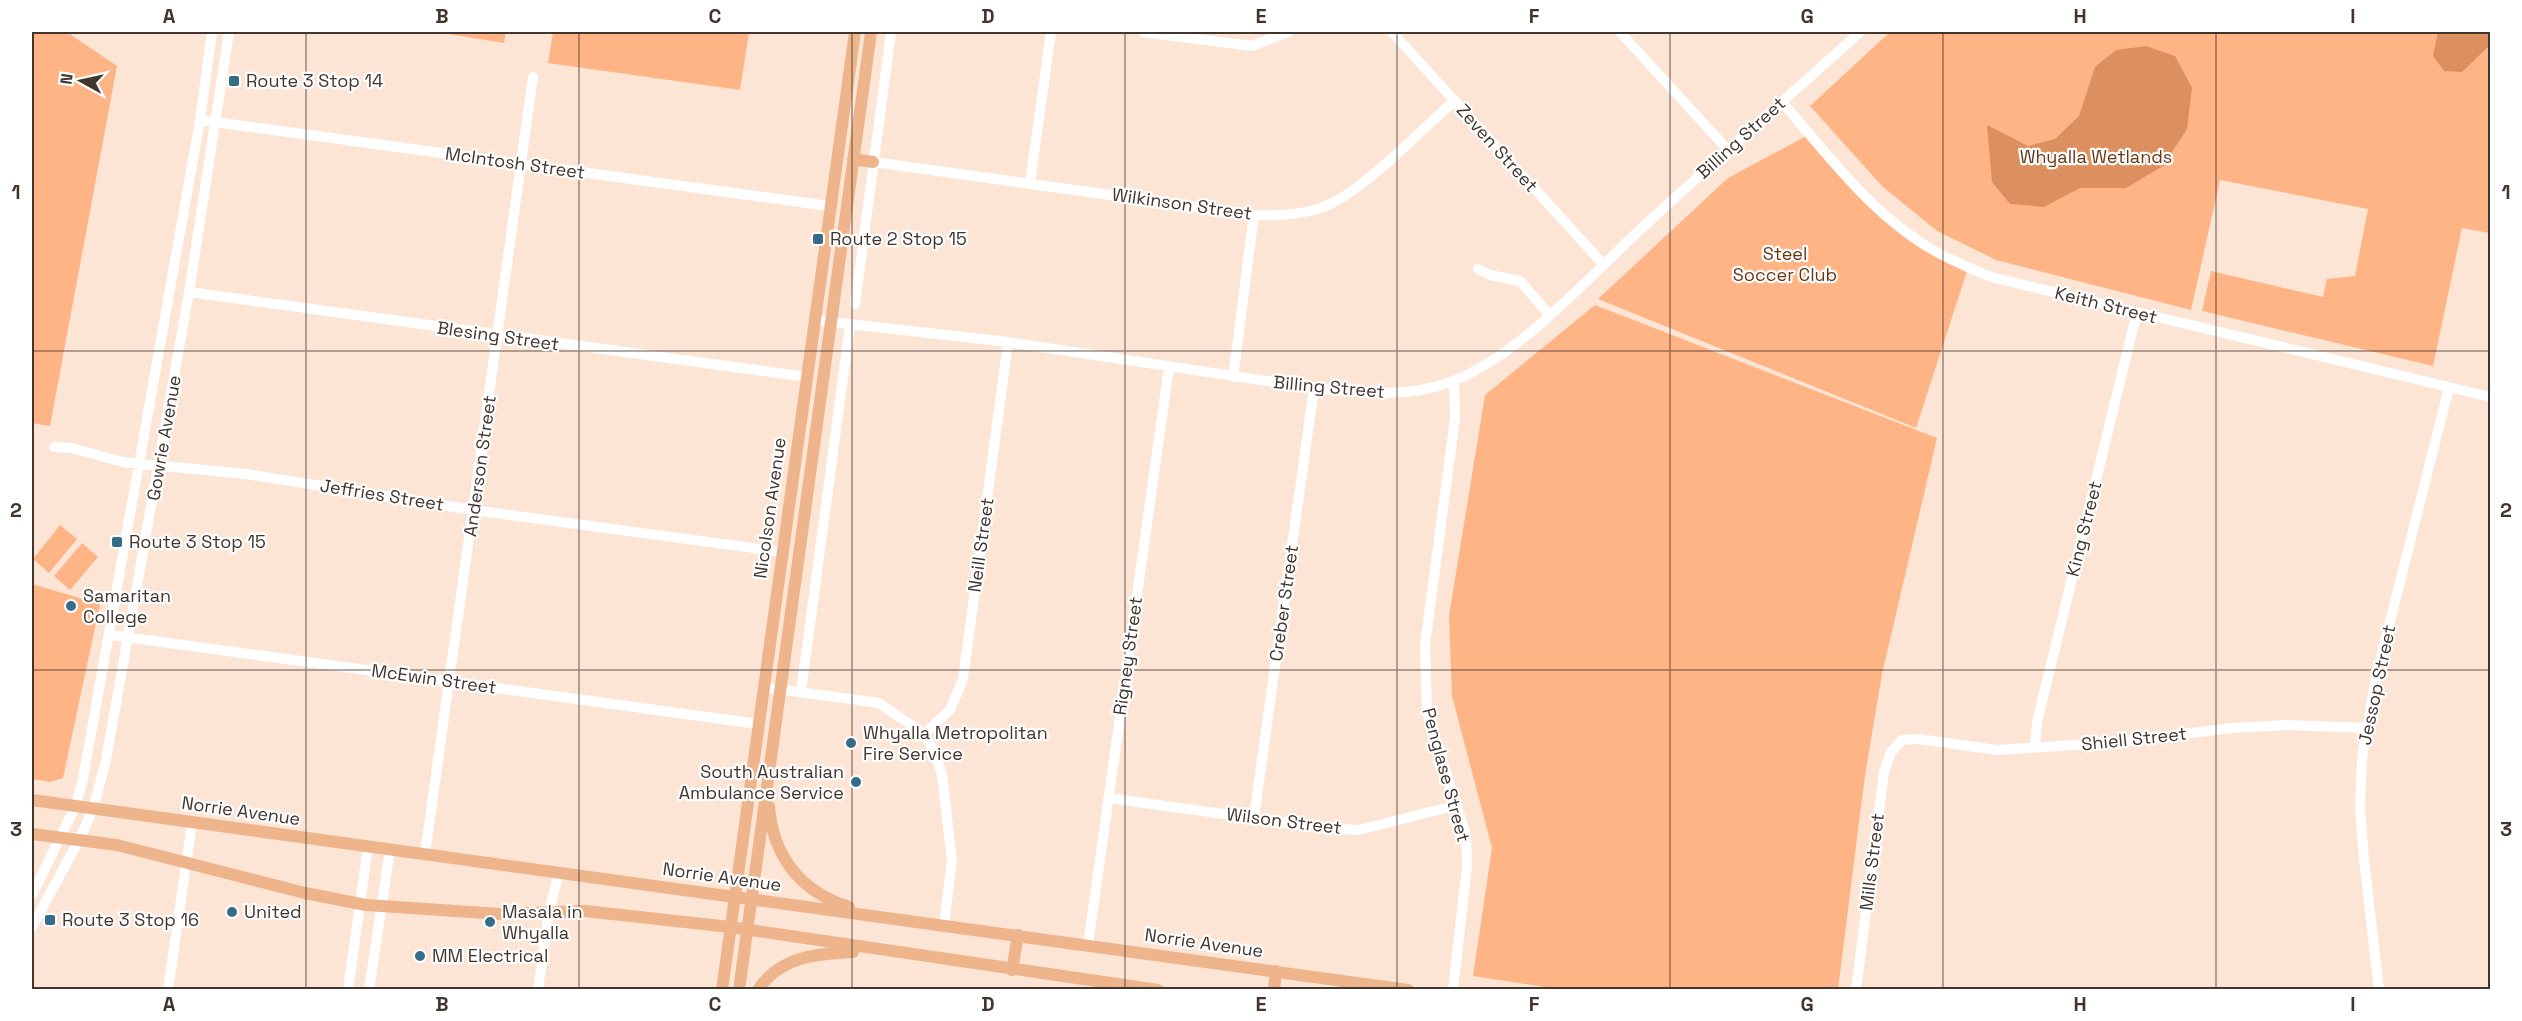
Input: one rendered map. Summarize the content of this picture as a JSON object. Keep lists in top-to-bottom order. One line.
{"streets":{"main road":["Nicolson Avenue","Norrie Avenue"],"street":["Billing Street","Zeven Street","McIntosh Street","Wilkinson Street","Keith Street","Blesing Street","Gowrie Avenue","Anderson Street","Jeffries Street","King Street","Neill Street","Creber Street","Rigney Street","McEwin Street","Jessop Street","Shiell Street","Penglase Street","Wilson Street","Mills Street"]},"crossings":[["Billing Street","Zeven Street"],["Billing Street","Keith Street"],["Billing Street","Nicolson Avenue"],["Billing Street","Neill Street"],["Billing Street","Creber Street"],["Billing Street","Rigney Street"],["Billing Street","Penglase Street"],["Zeven Street","Wilkinson Street"],["McIntosh Street","Gowrie Avenue"],["McIntosh Street","Anderson Street"],["McIntosh Street","Nicolson Avenue"],["Keith Street","King Street"],["Keith Street","Jessop Street"],["Blesing Street","Gowrie Avenue"],["Blesing Street","Anderson Street"],["Blesing Street","Nicolson Avenue"],["Gowrie Avenue","Jeffries Street"],["Gowrie Avenue","McEwin Street"],["Gowrie Avenue","Norrie Avenue"],["Anderson Street","Jeffries Street"],["Anderson Street","McEwin Street"],["Anderson Street","Norrie Avenue"],["Jeffries Street","Nicolson Avenue"],["Nicolson Avenue","McEwin Street"],["Nicolson Avenue","Norrie Avenue"],["King Street","Shiell Street"],["Creber Street","Wilson Street"],["Rigney Street","Norrie Avenue"],["Rigney Street","Wilson Street"],["Jessop Street","Shiell Street"],["Shiell Street","Mills Street"],["Penglase Street","Wilson Street"]],"parks":["Whyalla Wetlands","Steel Soccer Club"],"places":{"transit":["Route 3 Stop 14","Route 2 Stop 15","Route 3 Stop 15","Route 3 Stop 16"],"other":["Samaritan College","Whyalla Metropolitan Fire Service","South Australian Ambulance Service","United","Masala in Whyalla","MM Electrical"]},"north":"left","grid":{"columns":["A","B","C","D","E","F","G","H","I"],"rows":["1","2","3"]}}
